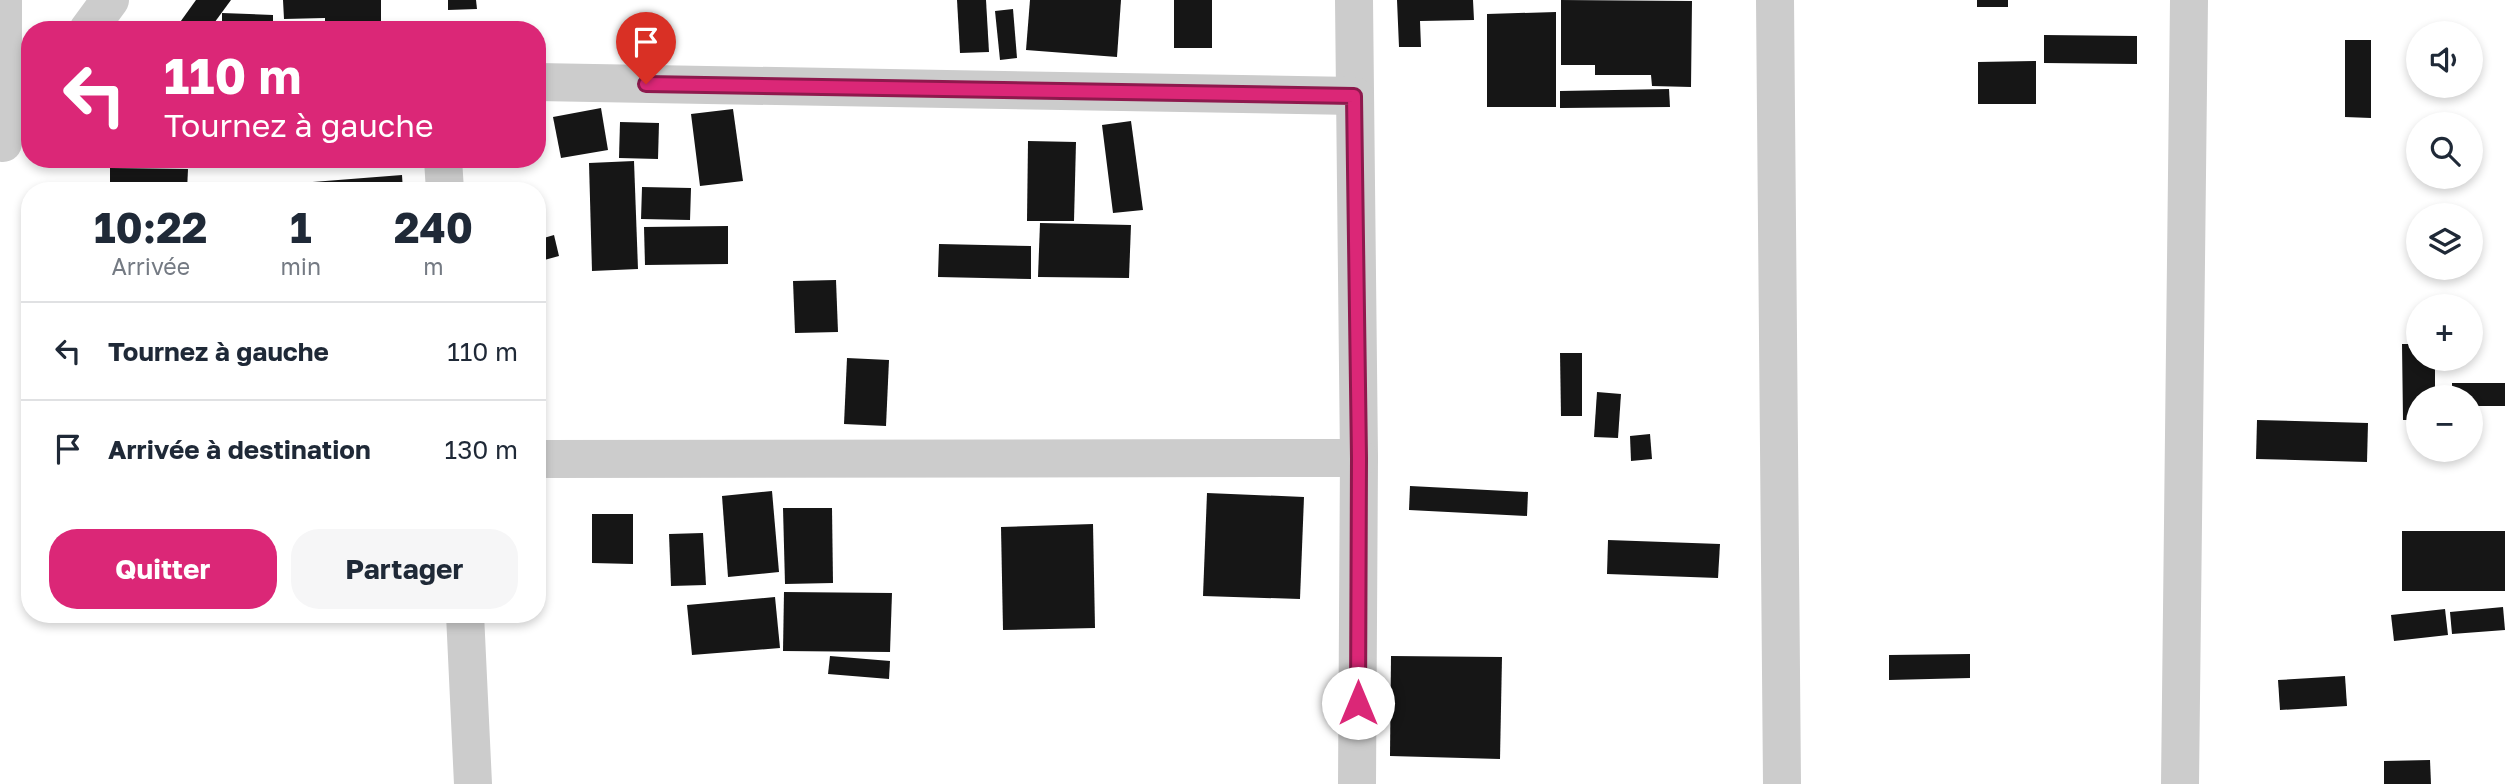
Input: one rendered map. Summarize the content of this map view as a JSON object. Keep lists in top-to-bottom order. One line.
{"page":{"map_buttons":["+","−"],"turn":["110 m","Tournez à gauche"],"eta":["10:22","Arrivée","1","min","240","m"],"list":[{"name":"Tournez à gauche","value":"110 m"},{"name":"Arrivée à destination","value":"130 m"}],"buttons":["Quitter","Partager"]}}
